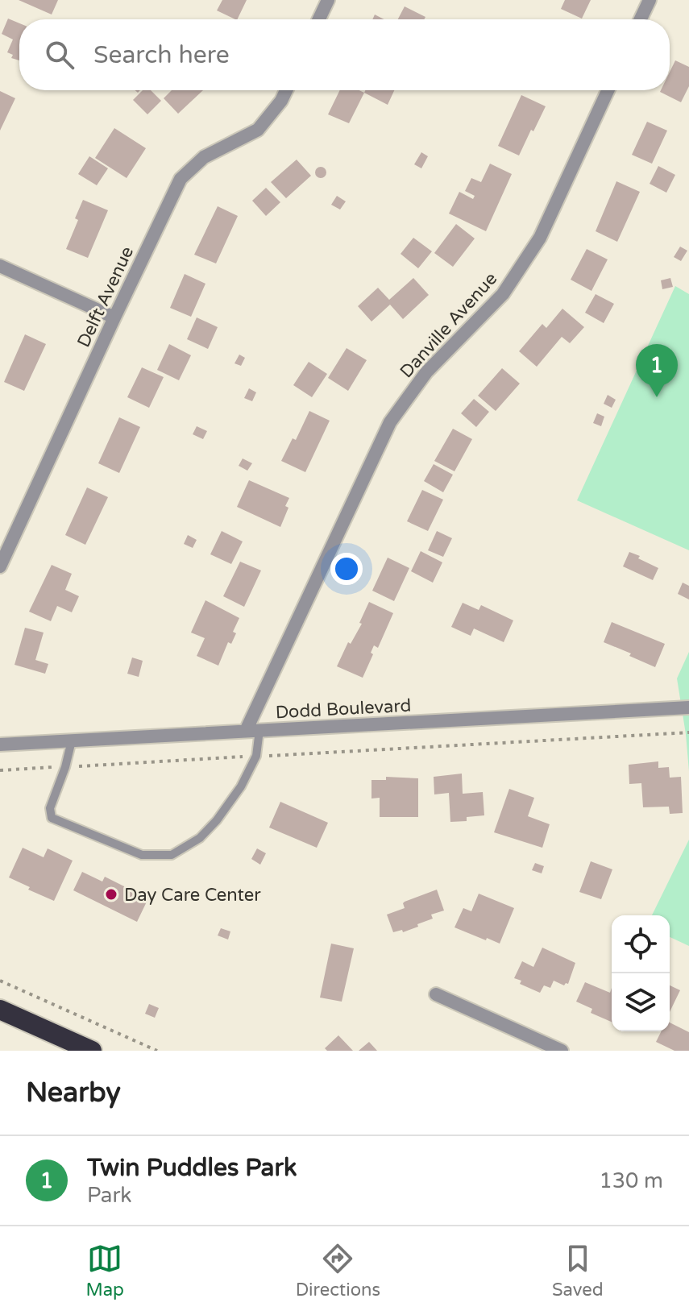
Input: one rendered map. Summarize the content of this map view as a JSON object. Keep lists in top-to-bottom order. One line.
{"streets":{"street":["Delft Avenue","Danville Avenue","Dodd Boulevard"]},"crossings":[["Danville Avenue","Dodd Boulevard"]],"places":["Day Care Center"],"page":{"search":"Search here","pins":"1","heading":"Nearby","list":[{"mark":"1","name":"Twin Puddles Park","note":"Park","value":"130 m"}],"nav":["Map","Directions","Saved"]}}
